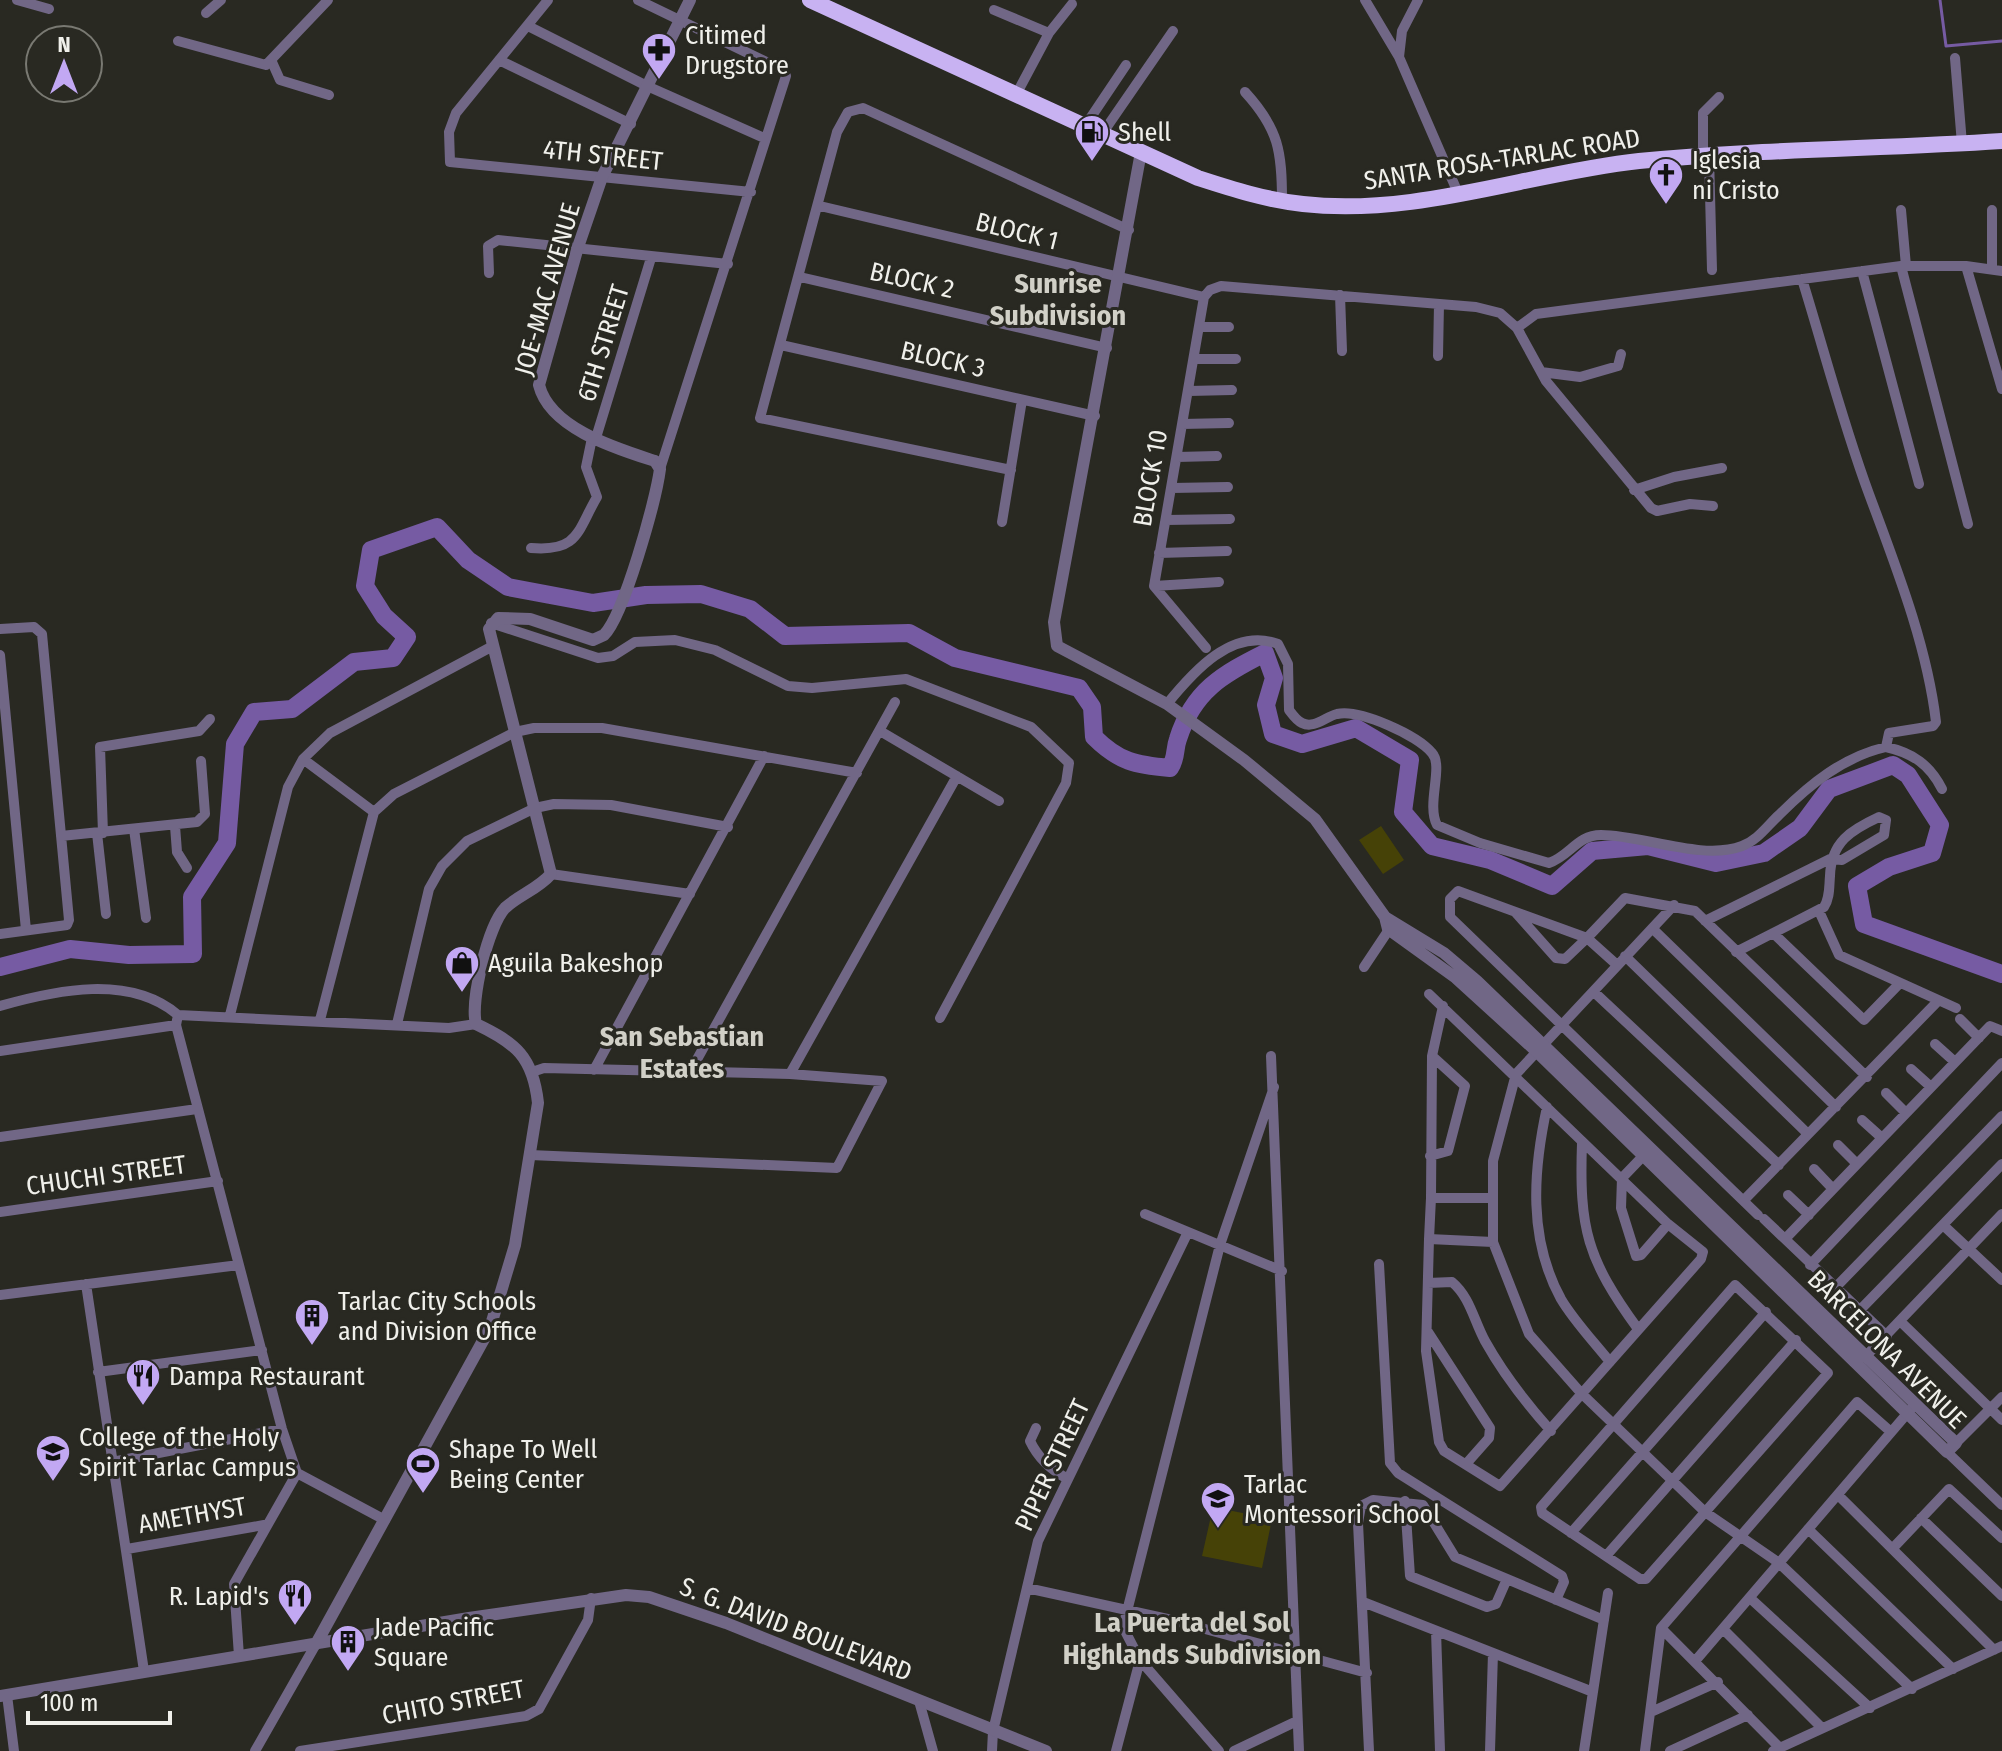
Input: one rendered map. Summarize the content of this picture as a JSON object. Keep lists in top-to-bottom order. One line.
{"streets":{"highway":["SANTA ROSA-TARLAC ROAD"],"street":["4TH STREET","BLOCK 1","BLOCK 2","JOE-MAC AVENUE","6TH STREET","BLOCK 3","BLOCK 10","CHUCHI STREET","BARCELONA AVENUE","PIPER STREET","AMETHYST","S. G. DAVID BOULEVARD","CHITO STREET"]},"crossings":[["4TH STREET","JOE-MAC AVENUE"],["BLOCK 1","BLOCK 10"],["JOE-MAC AVENUE","6TH STREET"],["BLOCK 3","BARCELONA AVENUE"],["PIPER STREET","S. G. DAVID BOULEVARD"],["S. G. DAVID BOULEVARD","CHITO STREET"]],"districts":["Sunrise Subdivision","San Sebastian Estates","La Puerta del Sol Highlands Subdivision"],"places":{"pharmacy":["Citimed Drugstore"],"fuel station":["Shell"],"church":["Iglesia ni Cristo"],"shop":["Aguila Bakeshop"],"building":["Tarlac City Schools and Division Office","Jade Pacific Square"],"restaurant":["Dampa Restaurant","R. Lapid's"],"school or university":["College of the Holy Spirit Tarlac Campus","Tarlac Montessori School"],"sports":["Shape To Well Being Center"]},"scale_bar":"100 m","north":"top"}
